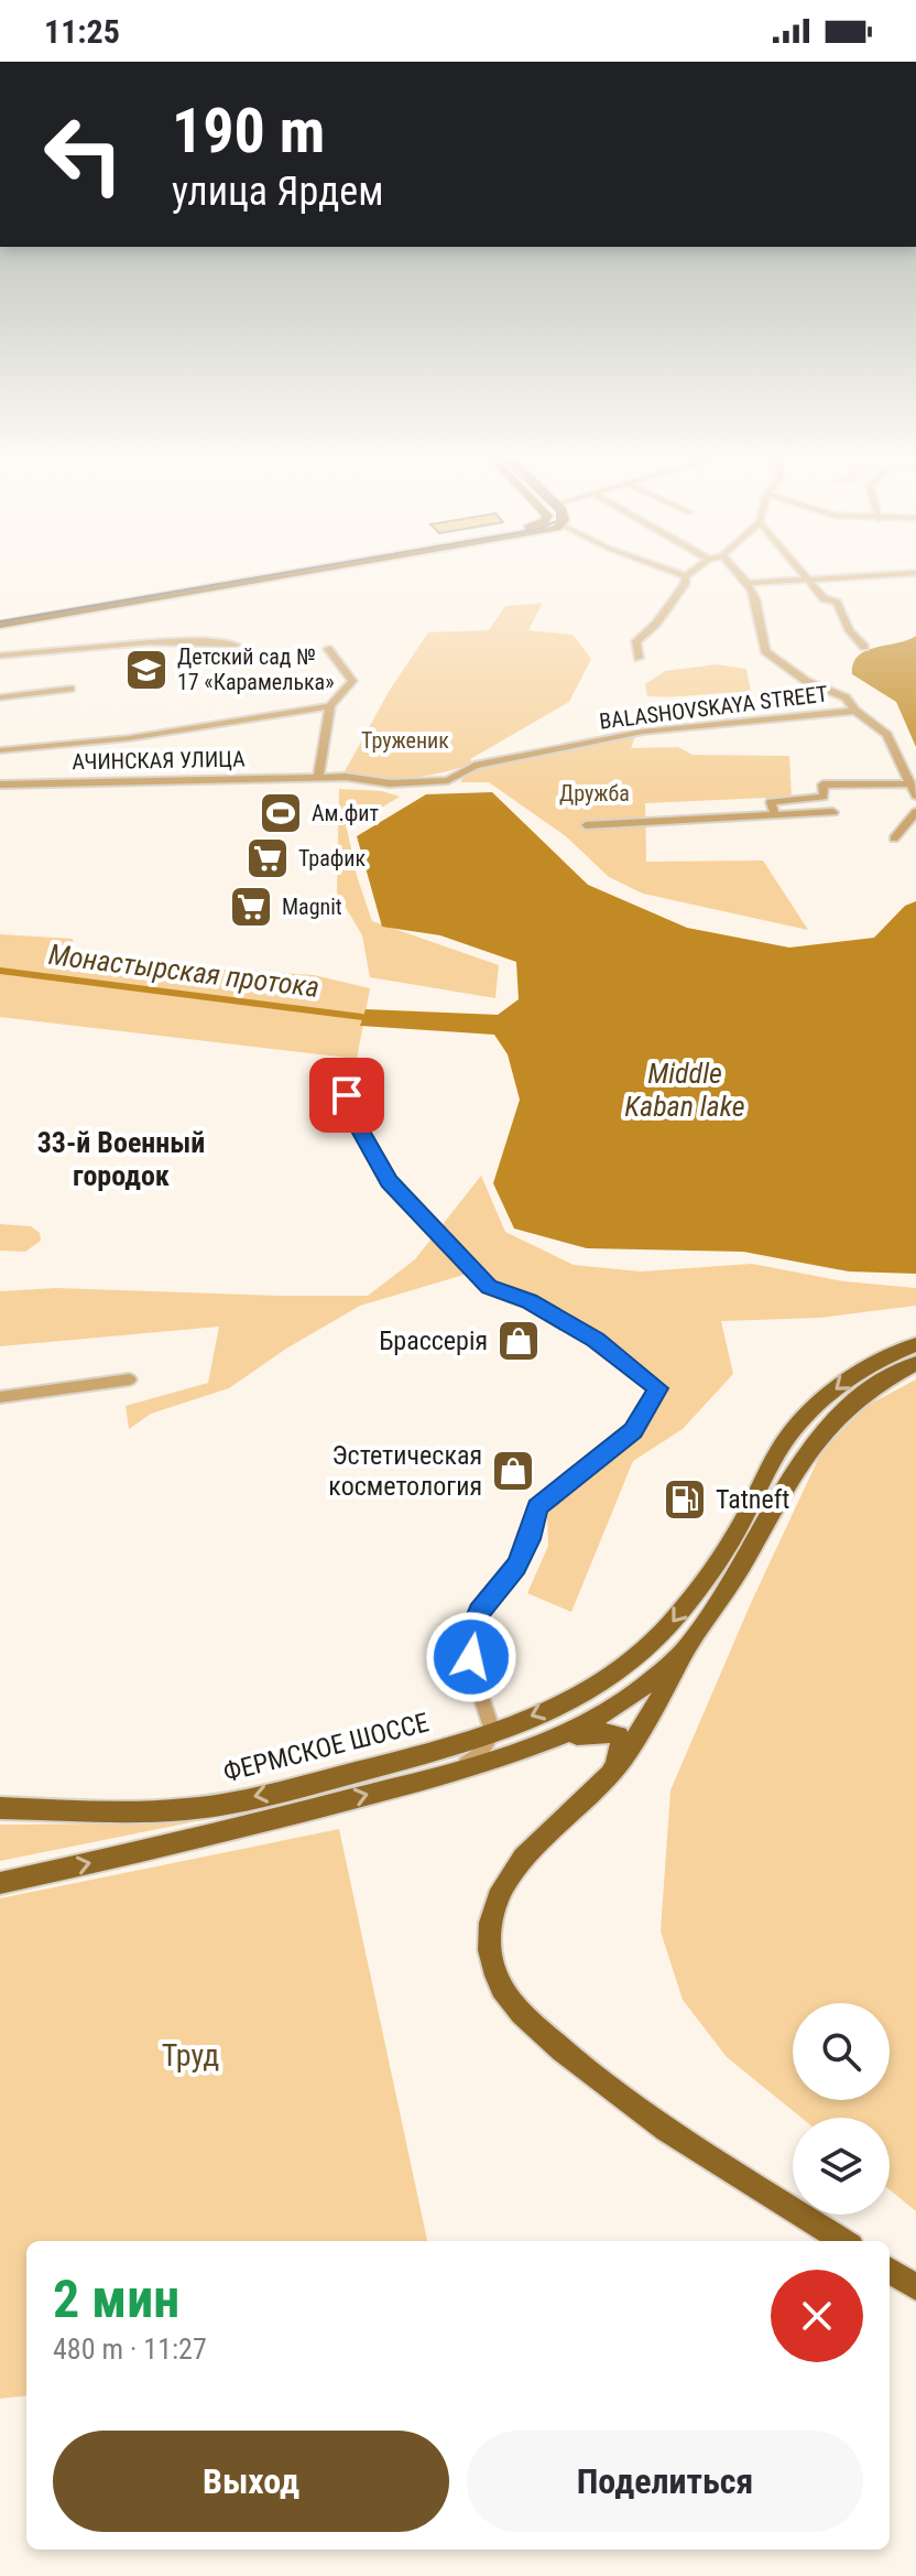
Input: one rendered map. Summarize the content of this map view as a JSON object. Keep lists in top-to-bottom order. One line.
{"streets":{"main road":["ФЕРМСКОЕ ШОССЕ"],"street":["BALASHOVSKAYA STREET","АЧИНСКАЯ УЛИЦА"]},"crossings":[["BALASHOVSKAYA STREET","АЧИНСКАЯ УЛИЦА"]],"districts":["33-й Военный городок"],"water":["Монастырская протока","Middle Kaban lake"],"parks":["Труженик","Дружба","Труд"],"places":{"school or university":["Детский сад № 17 «Карамелька»"],"sports":["Ам.фит"],"supermarket":["Трафик","Magnit"],"shop":["Брассерiя","Эстетическая косметология"],"fuel station":["Tatneft"]},"page":{"status":"11:25","turn":["190 m","улица Ярдем"],"heading":["2 мин","480 m · 11:27"],"buttons":["Выход","Поделиться"]}}
